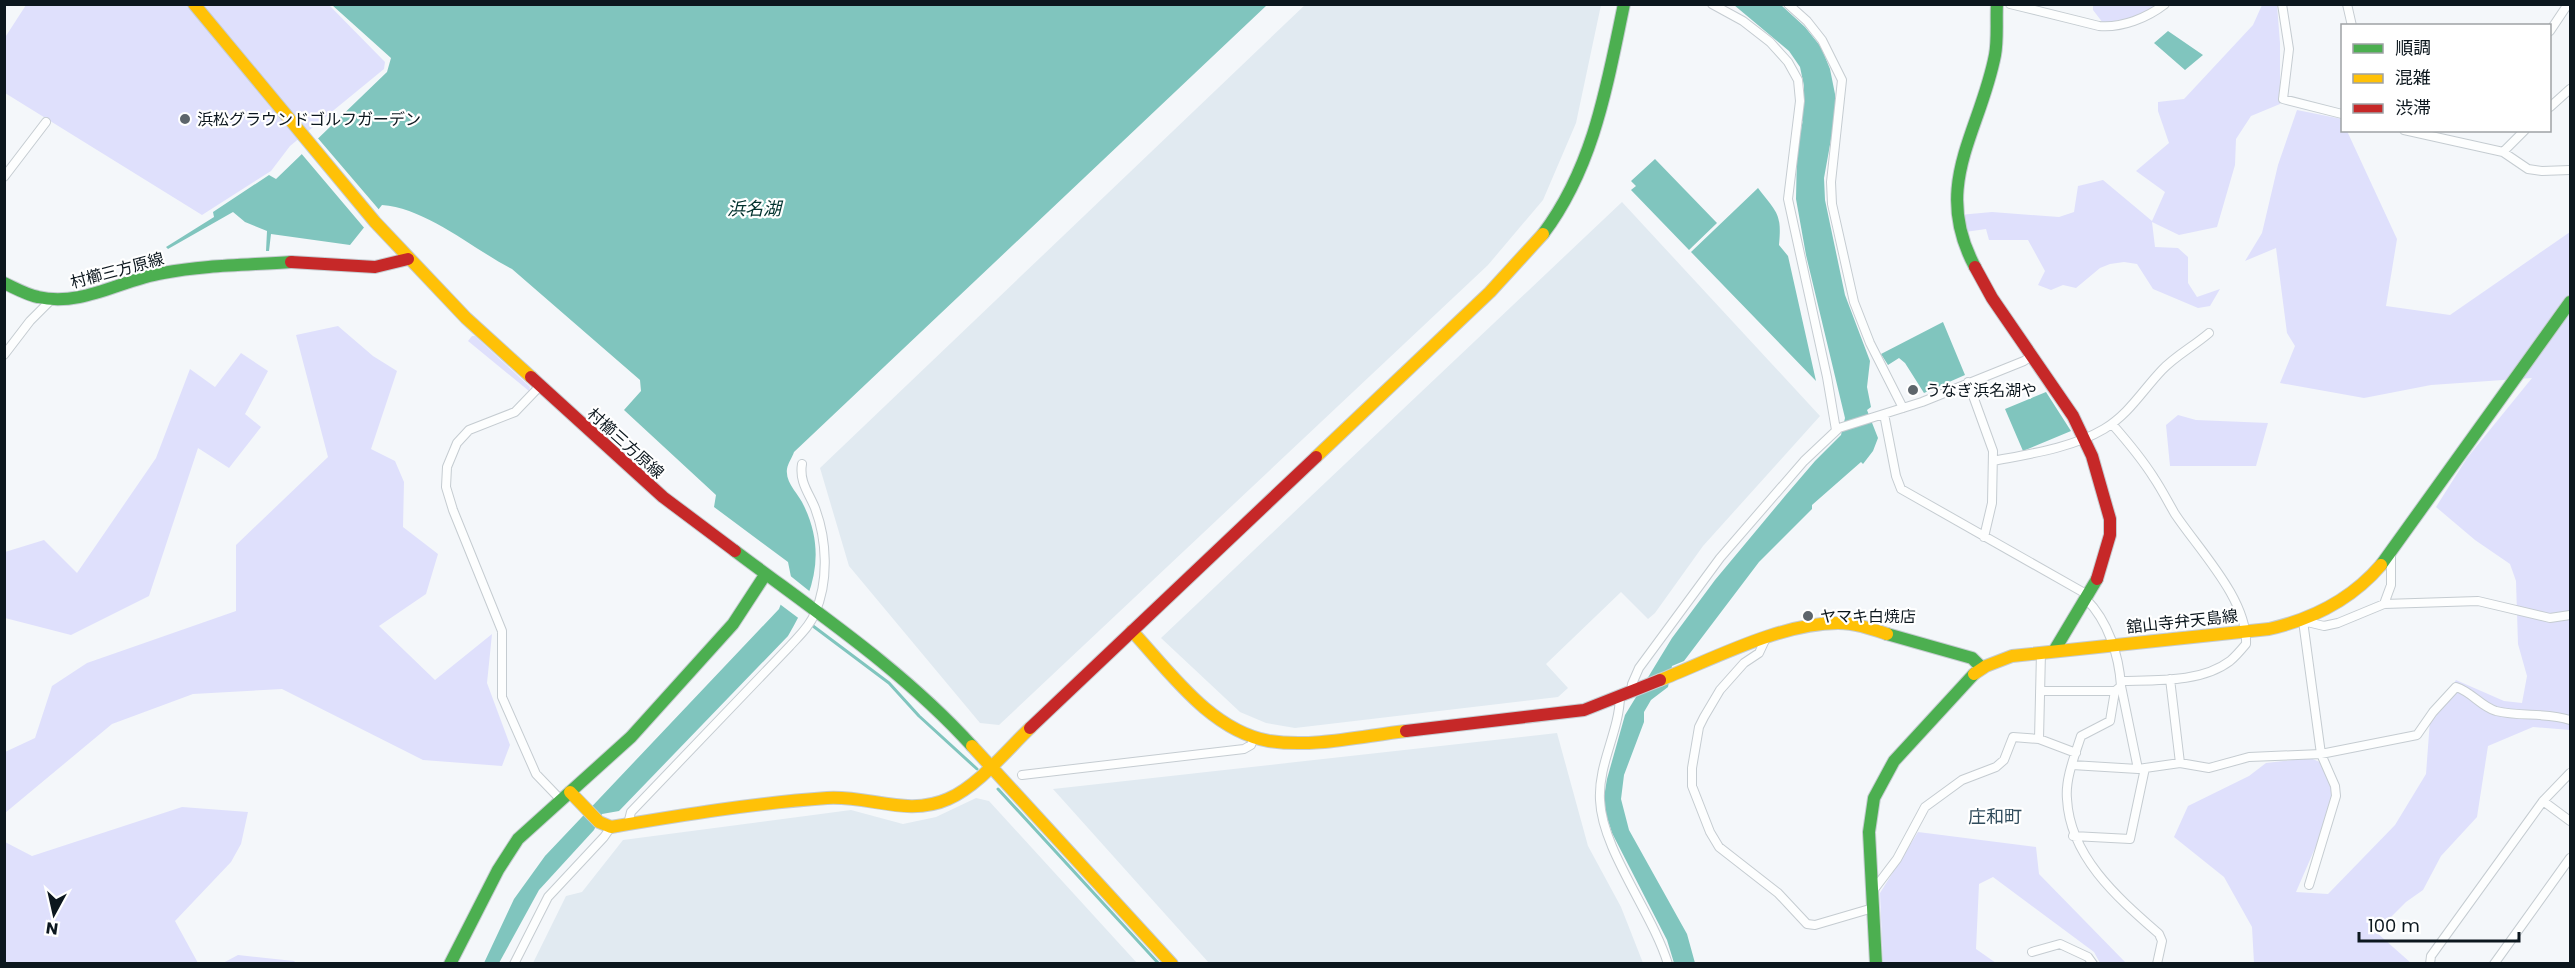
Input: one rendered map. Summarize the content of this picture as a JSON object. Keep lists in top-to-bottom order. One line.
{"streets":{"street":["村櫛三方原線","舘山寺弁天島線"]},"districts":["庄和町"],"water":["浜名湖"],"places":["浜松グラウンドゴルフガーデン","うなぎ浜名湖や","ヤマキ白焼店"],"legend":["順調","混雑","渋滞"],"scale_bar":"100 m","north":"bottom"}
